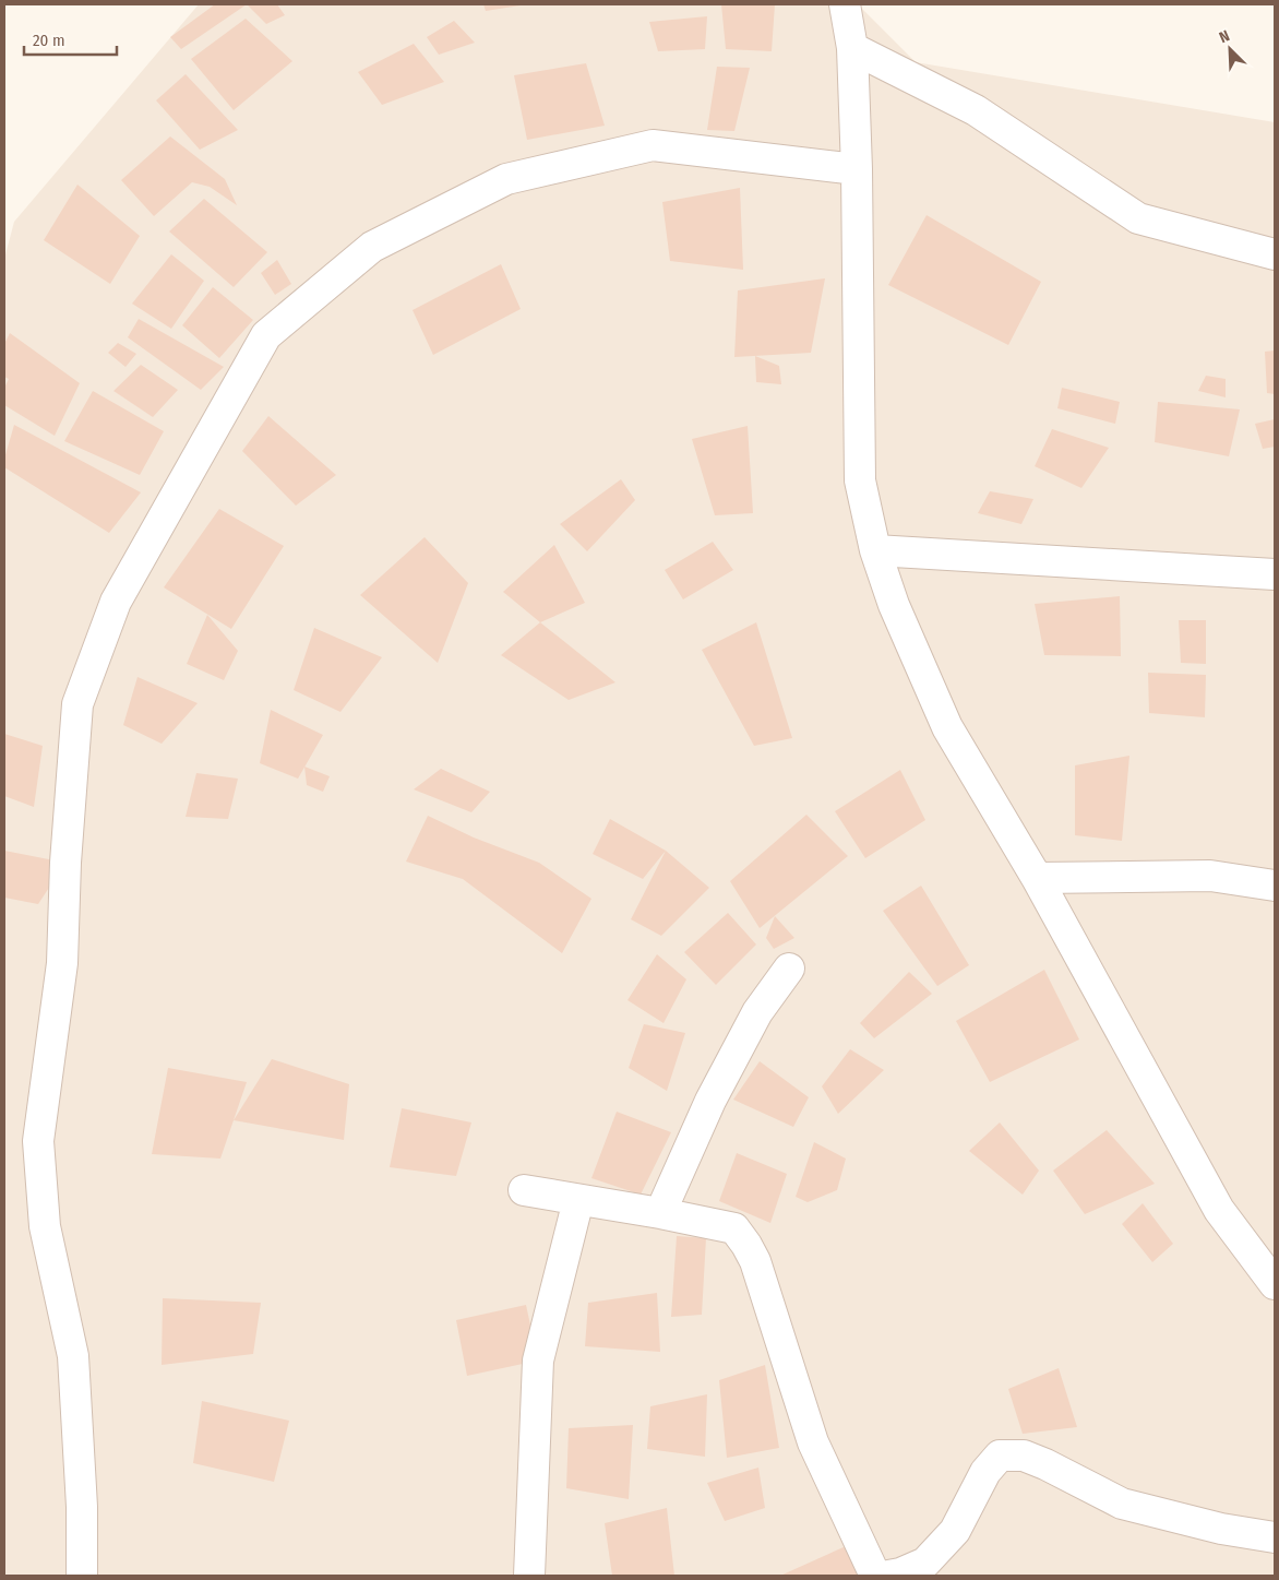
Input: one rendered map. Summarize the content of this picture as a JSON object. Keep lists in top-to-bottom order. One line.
{"scale_bar":"20 m","north":"top left"}
